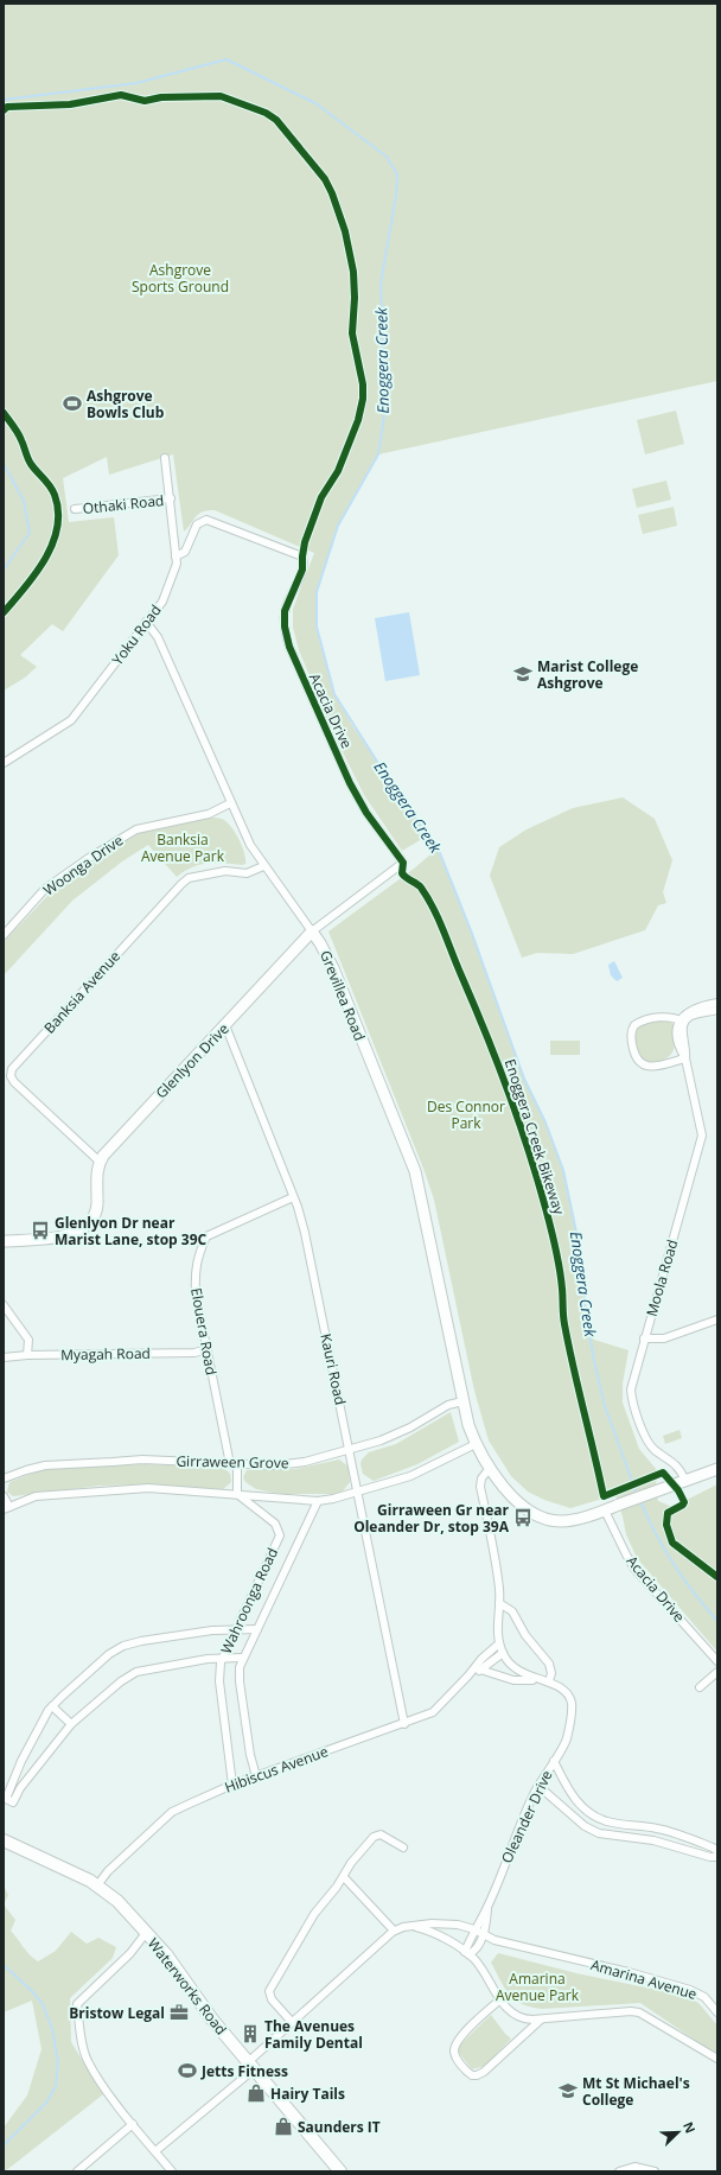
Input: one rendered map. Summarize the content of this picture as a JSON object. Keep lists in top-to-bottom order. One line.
{"streets":{"main road":["Waterworks Road"],"street":["Othaki Road","Yoku Road","Acacia Drive","Woonga Drive","Banksia Avenue","Grevillea Road","Glenlyon Drive","Moola Road","Elouera Road","Myagah Road","Kauri Road","Girraween Grove","Wahroonga Road","Hibiscus Avenue","Oleander Drive","Amarina Avenue"],"cycle path":["Enoggera Creek Bikeway"]},"crossings":[["Othaki Road","Yoku Road"],["Yoku Road","Acacia Drive"],["Yoku Road","Grevillea Road"],["Acacia Drive","Glenlyon Drive"],["Woonga Drive","Grevillea Road"],["Banksia Avenue","Grevillea Road"],["Banksia Avenue","Glenlyon Drive"],["Grevillea Road","Glenlyon Drive"],["Grevillea Road","Girraween Grove"],["Glenlyon Drive","Kauri Road"],["Elouera Road","Myagah Road"],["Elouera Road","Kauri Road"],["Elouera Road","Girraween Grove"],["Elouera Road","Wahroonga Road"],["Kauri Road","Girraween Grove"],["Kauri Road","Hibiscus Avenue"],["Girraween Grove","Wahroonga Road"],["Wahroonga Road","Hibiscus Avenue"],["Hibiscus Avenue","Oleander Drive"],["Hibiscus Avenue","Waterworks Road"],["Oleander Drive","Amarina Avenue"]],"water":["Enoggera Creek"],"parks":["Ashgrove Sports Ground","Banksia Avenue Park","Des Connor Park","Amarina Avenue Park"],"places":{"sports":["Ashgrove Bowls Club","Jetts Fitness"],"school or university":["Marist College Ashgrove","Mt St Michael's College"],"bus stop":["Glenlyon Dr near Marist Lane, stop 39C","Girraween Gr near Oleander Dr, stop 39A"],"office":["Bristow Legal"],"building":["The Avenues Family Dental"],"shop":["Hairy Tails","Saunders IT"]},"north":"top right"}
